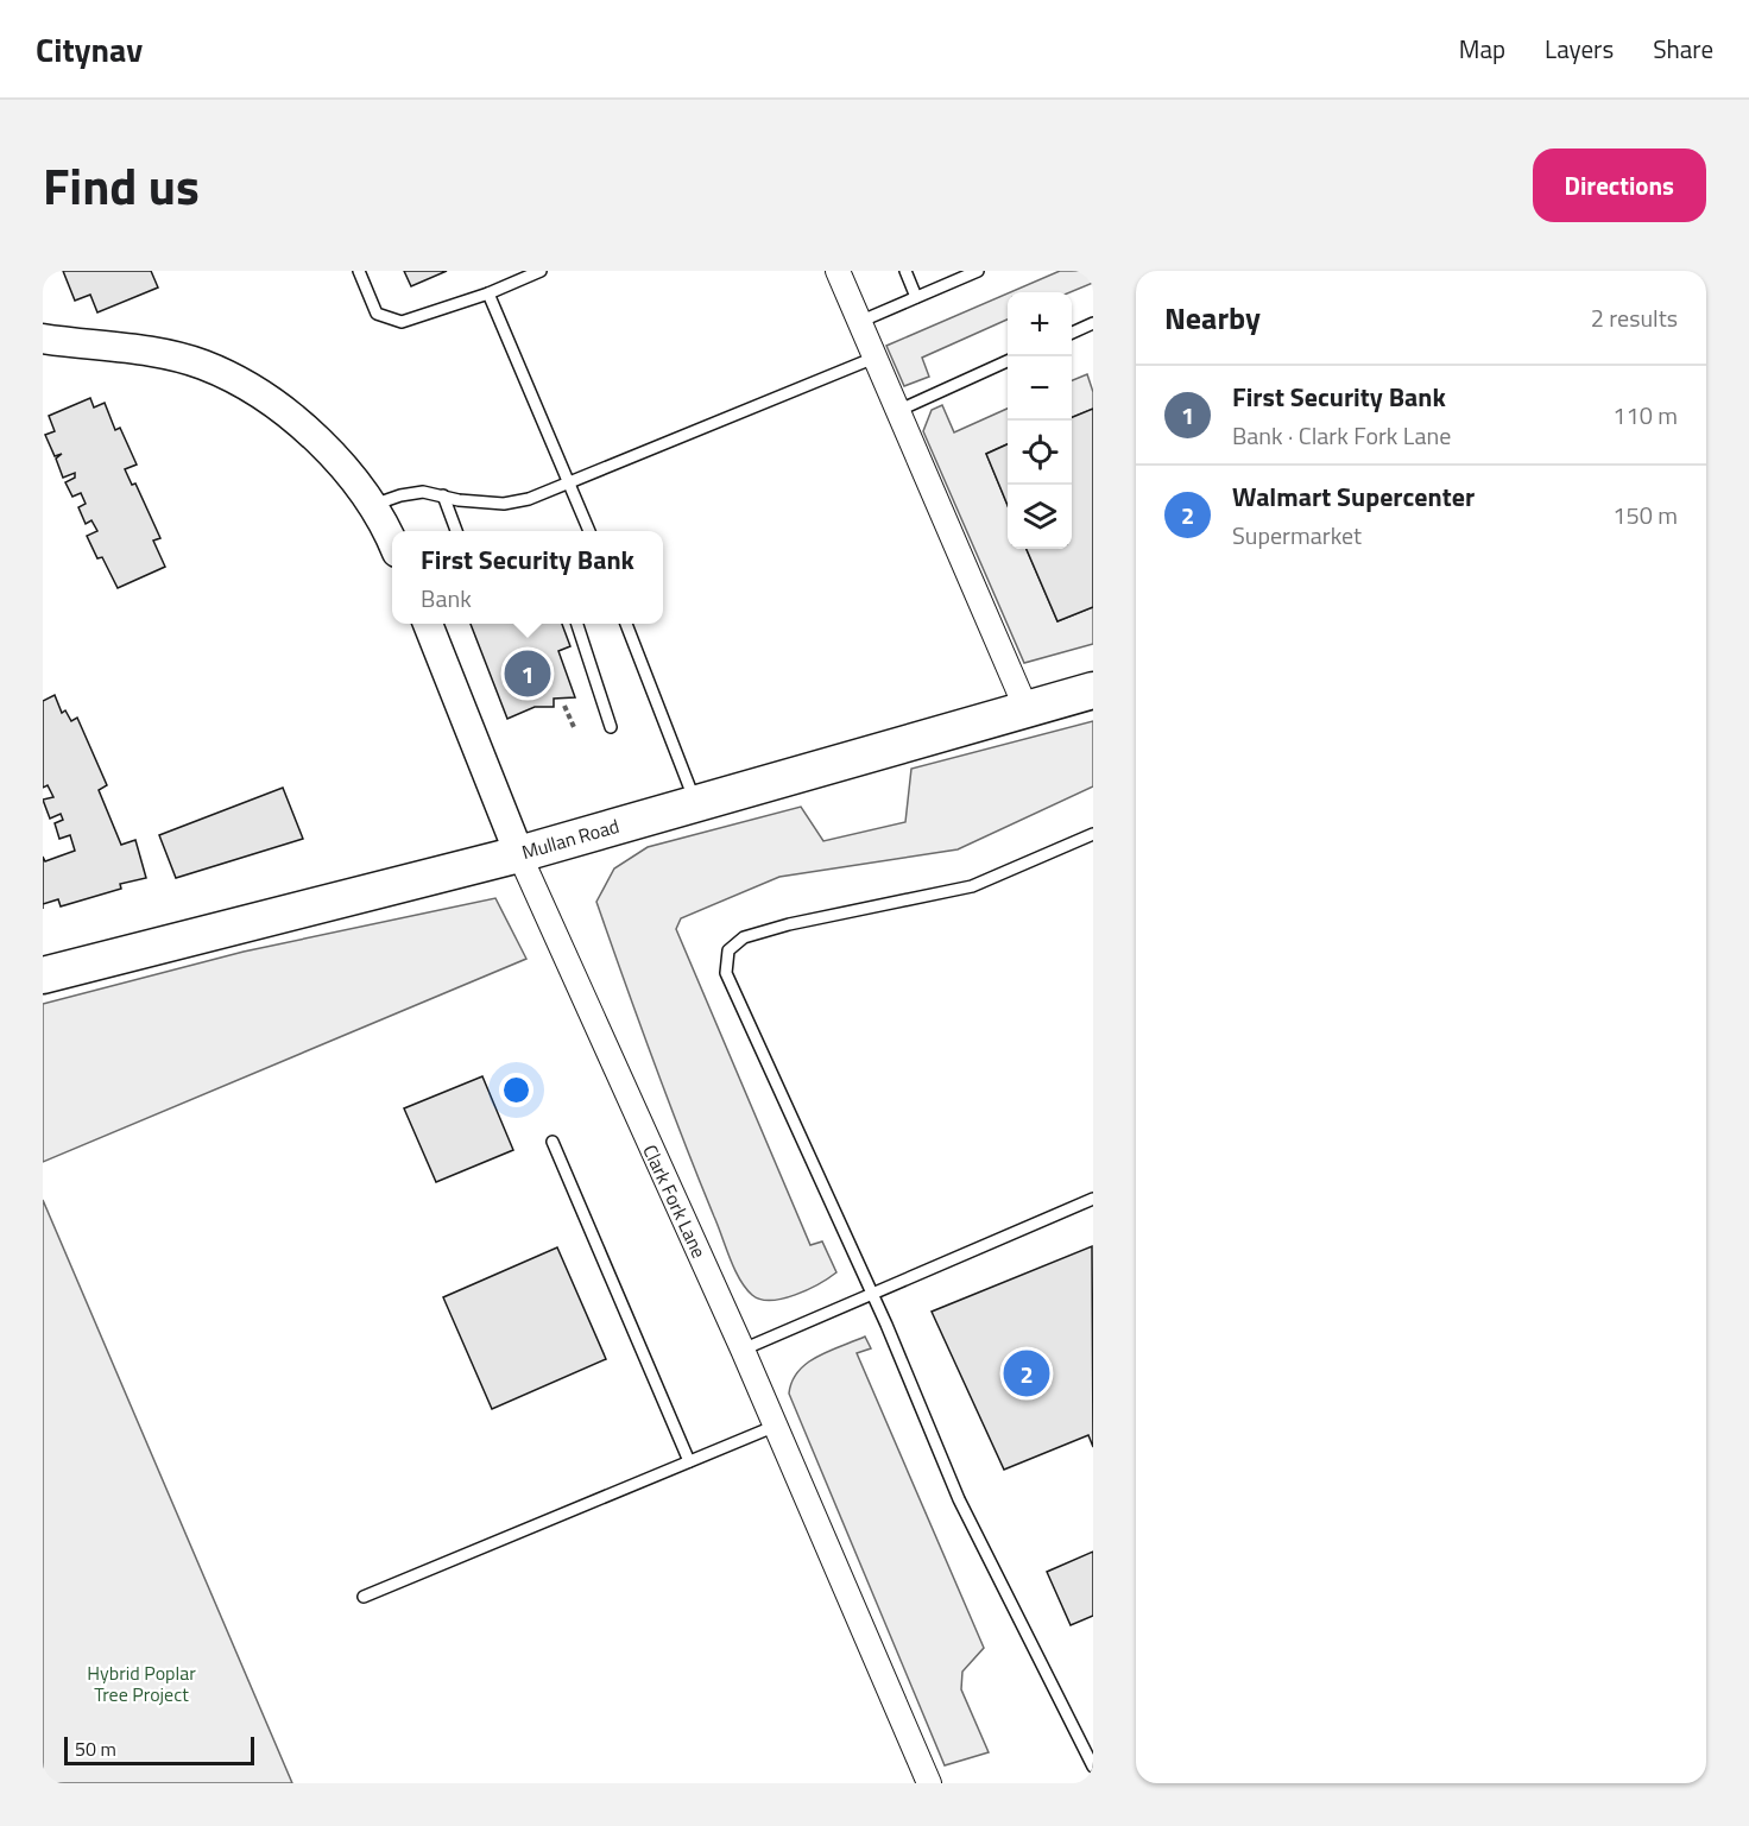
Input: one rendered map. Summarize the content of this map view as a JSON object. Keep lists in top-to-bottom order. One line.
{"streets":{"main road":["Mullan Road"],"street":["Clark Fork Lane"]},"crossings":[["Mullan Road","Clark Fork Lane"]],"parks":["Hybrid Poplar Tree Project"],"scale_bar":"50 m","page":{"header":"Citynav","nav":["Map","Layers","Share"],"title":"Find us","buttons":"Directions","heading":["Nearby","2 results"],"map_buttons":["+","−"],"list":[{"mark":"1","name":"First Security Bank","note":"Bank · Clark Fork Lane","value":"110 m"},{"mark":"2","name":"Walmart Supercenter","note":"Supermarket","value":"150 m"}],"popup":["First Security Bank","Bank"],"pins":["1","2"],"scale":"50 m"}}
